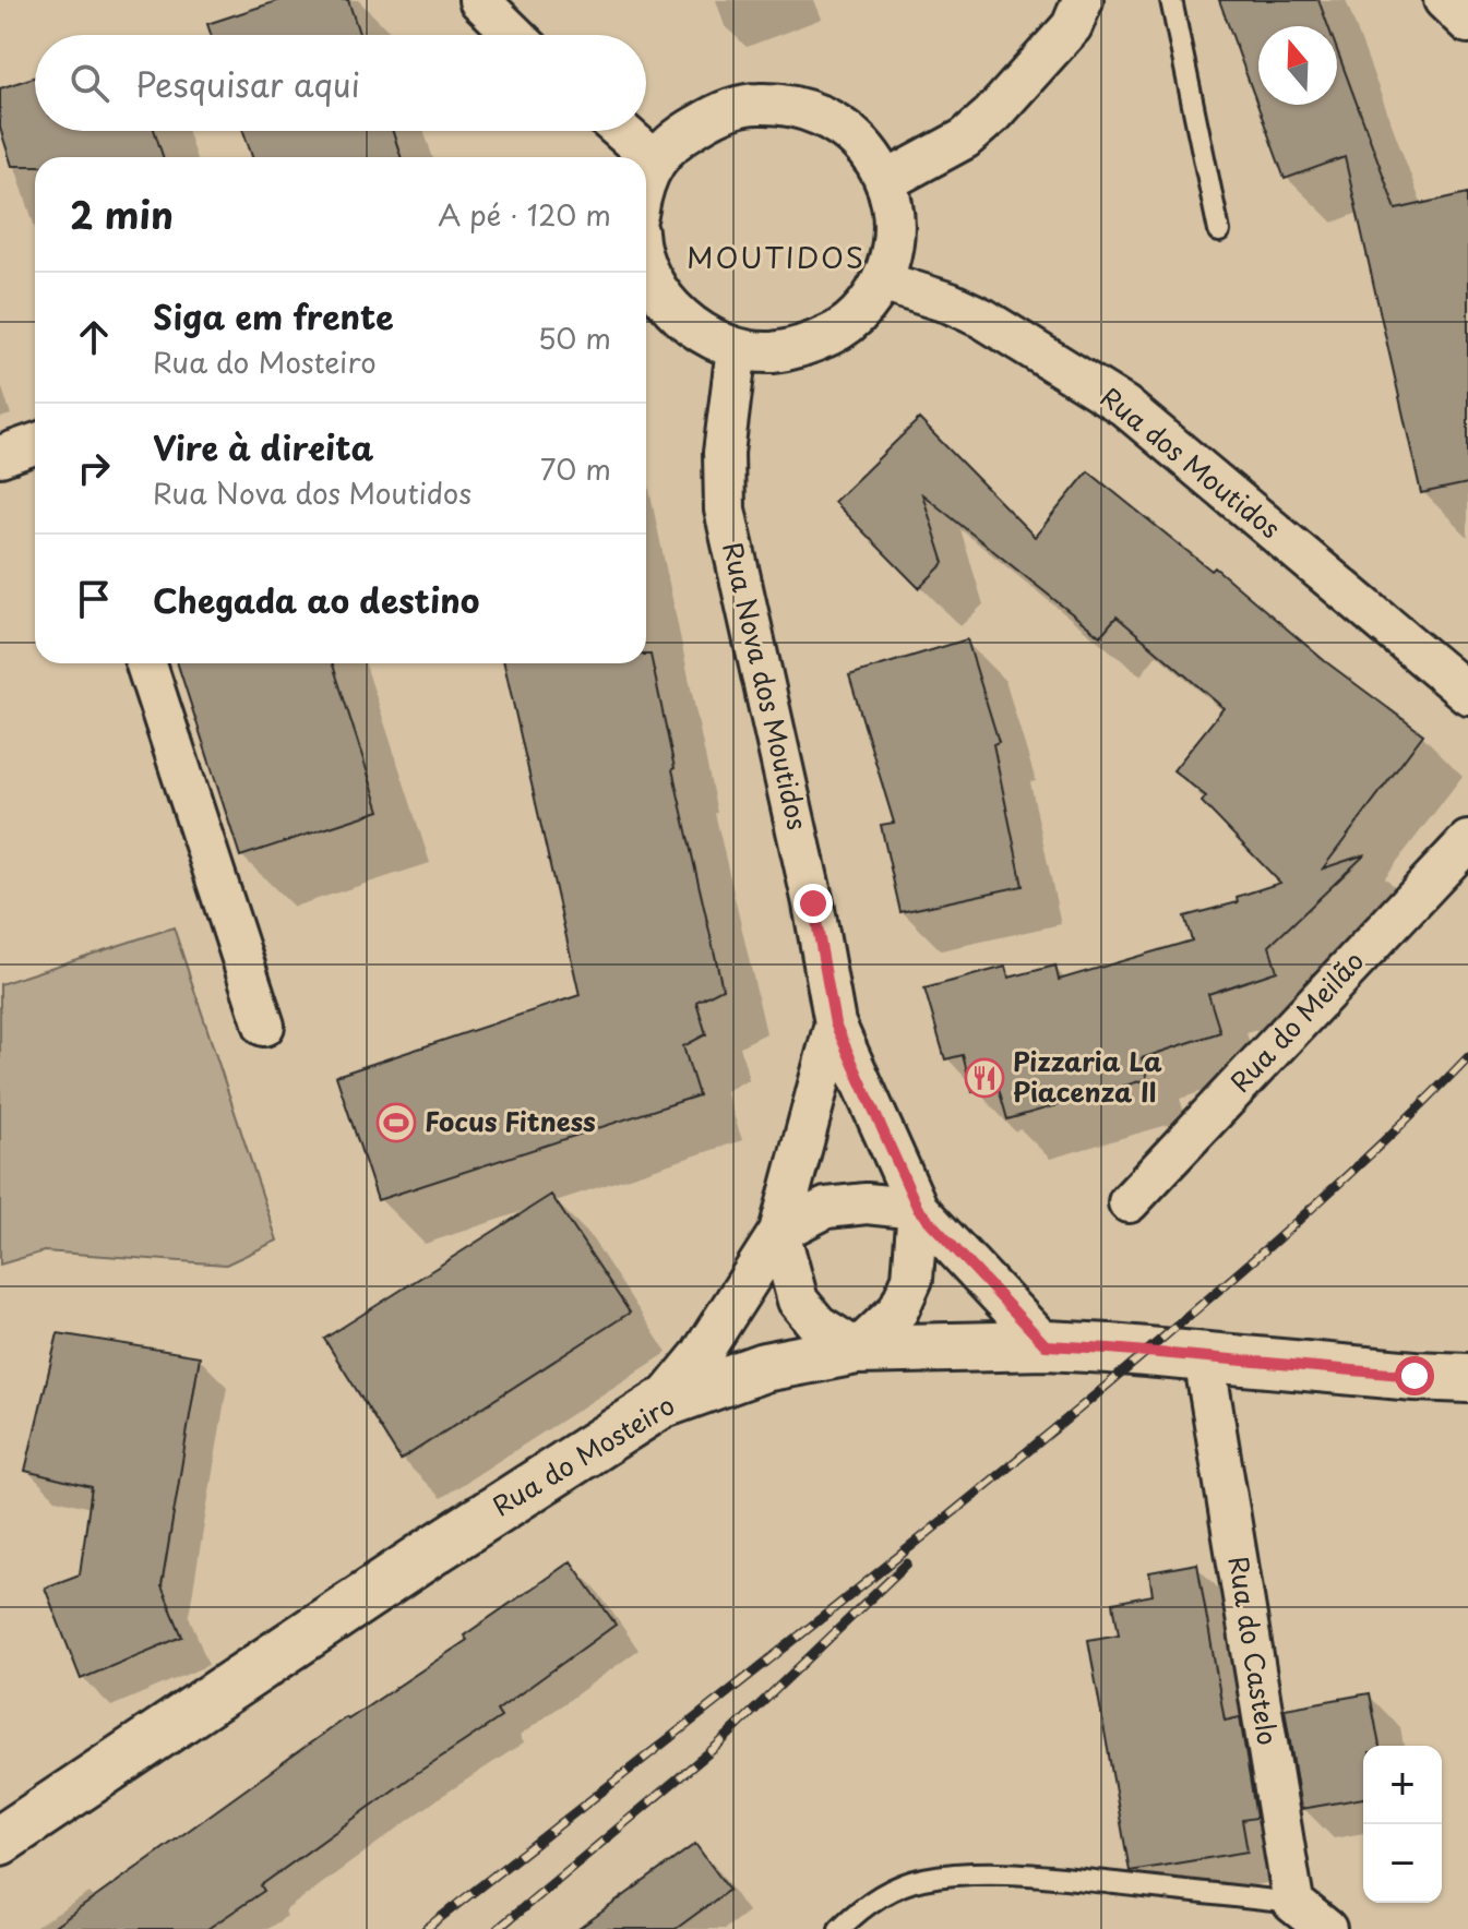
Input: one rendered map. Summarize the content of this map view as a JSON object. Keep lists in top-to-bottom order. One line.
{"streets":{"main road":["Rua do Mosteiro"],"street":["Rua dos Moutidos","Rua Nova dos Moutidos","Rua do Meilão","Rua do Castelo"]},"crossings":[["Rua Nova dos Moutidos","Rua do Mosteiro"],["Rua do Mosteiro","Rua do Castelo"]],"districts":["MOUTIDOS"],"places":{"restaurant":["Pizzaria La Piacenza II"],"sports":["Focus Fitness"]},"north":"top","page":{"search":"Pesquisar aqui","heading":["2 min","A pé · 120 m"],"list":[["Siga em frente","Rua do Mosteiro","50 m"],["Vire à direita","Rua Nova dos Moutidos","70 m"],"Chegada ao destino"],"map_buttons":["+","−"]}}
